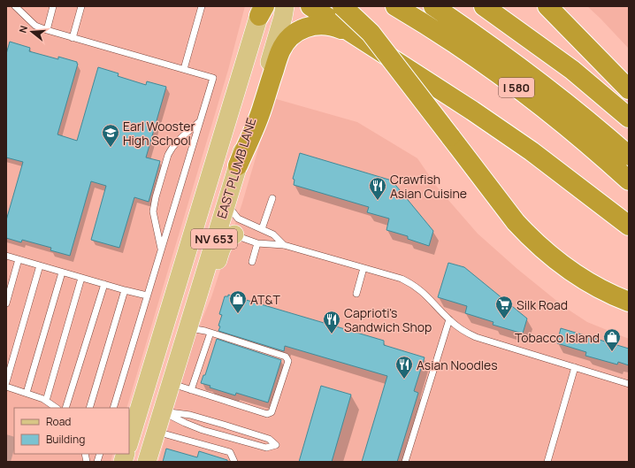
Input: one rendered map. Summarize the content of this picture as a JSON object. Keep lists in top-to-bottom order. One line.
{"streets":{"highway":["I 580"],"main road":["EAST PLUMB LANE","NV 653"]},"places":{"school or university":["Earl Wooster High School"],"restaurant":["Crawfish Asian Cuisine","Caprioti's Sandwich Shop","Asian Noodles"],"shop":["AT&T","Tobacco Island"],"supermarket":["Silk Road"]},"legend":["Road","Building"],"north":"left"}
